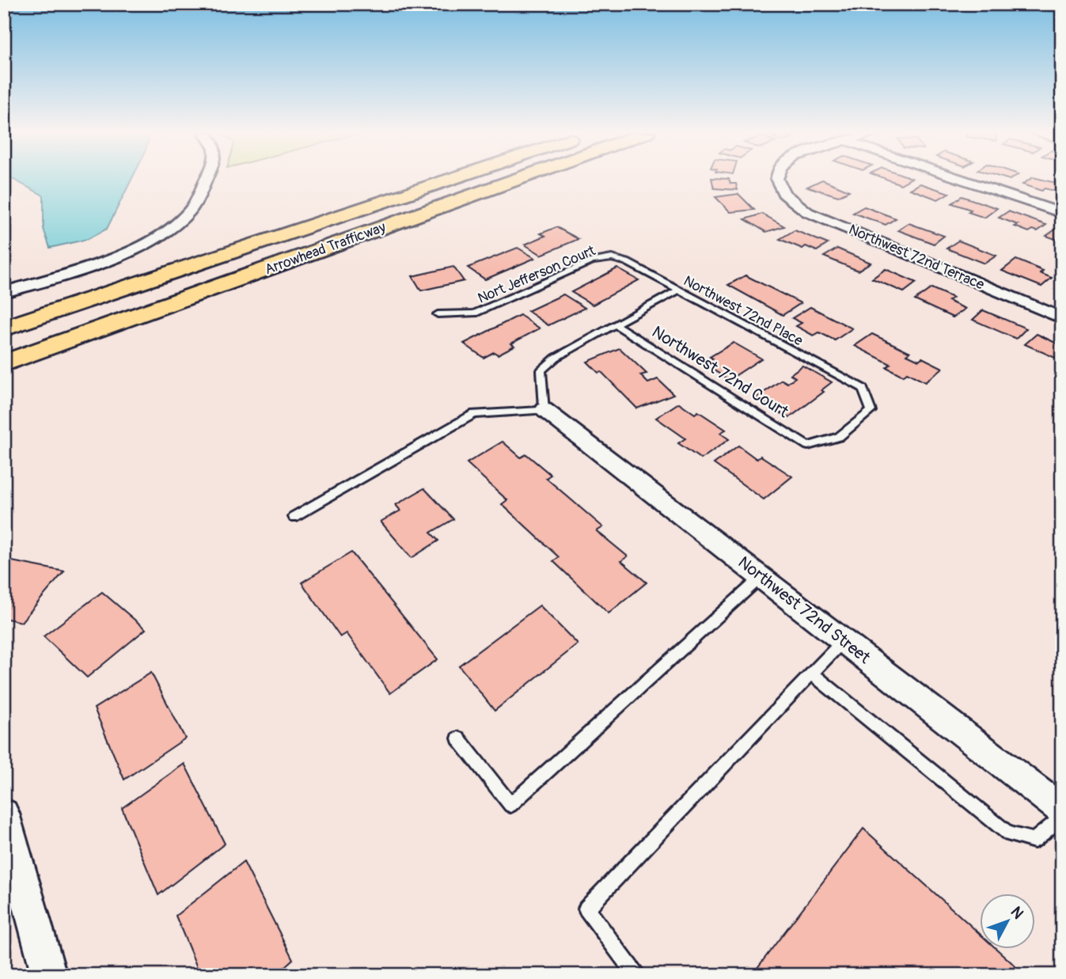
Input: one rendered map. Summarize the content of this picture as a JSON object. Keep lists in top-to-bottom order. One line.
{"streets":{"highway":["Arrowhead Trafficway"],"street":["Northwest 72nd Terrace","Northwest 72nd Street"],"lane":["Nort Jefferson Court","Northwest 72nd Place","Northwest 72nd Court"]},"crossings":[["Nort Jefferson Court","Northwest 72nd Place"],["Northwest 72nd Place","Northwest 72nd Court"]],"north":"top right"}
